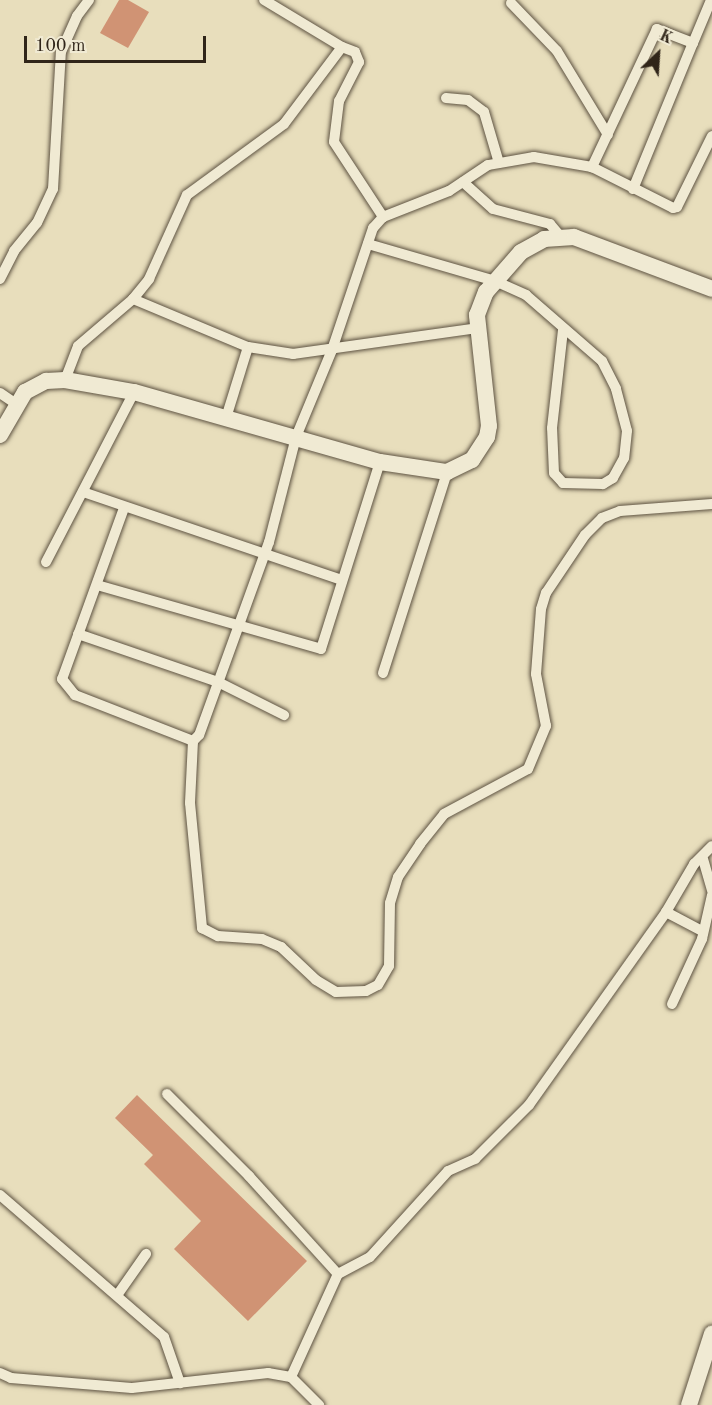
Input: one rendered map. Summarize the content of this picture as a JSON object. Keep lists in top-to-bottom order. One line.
{"scale_bar":"100 m","north":"top right"}
